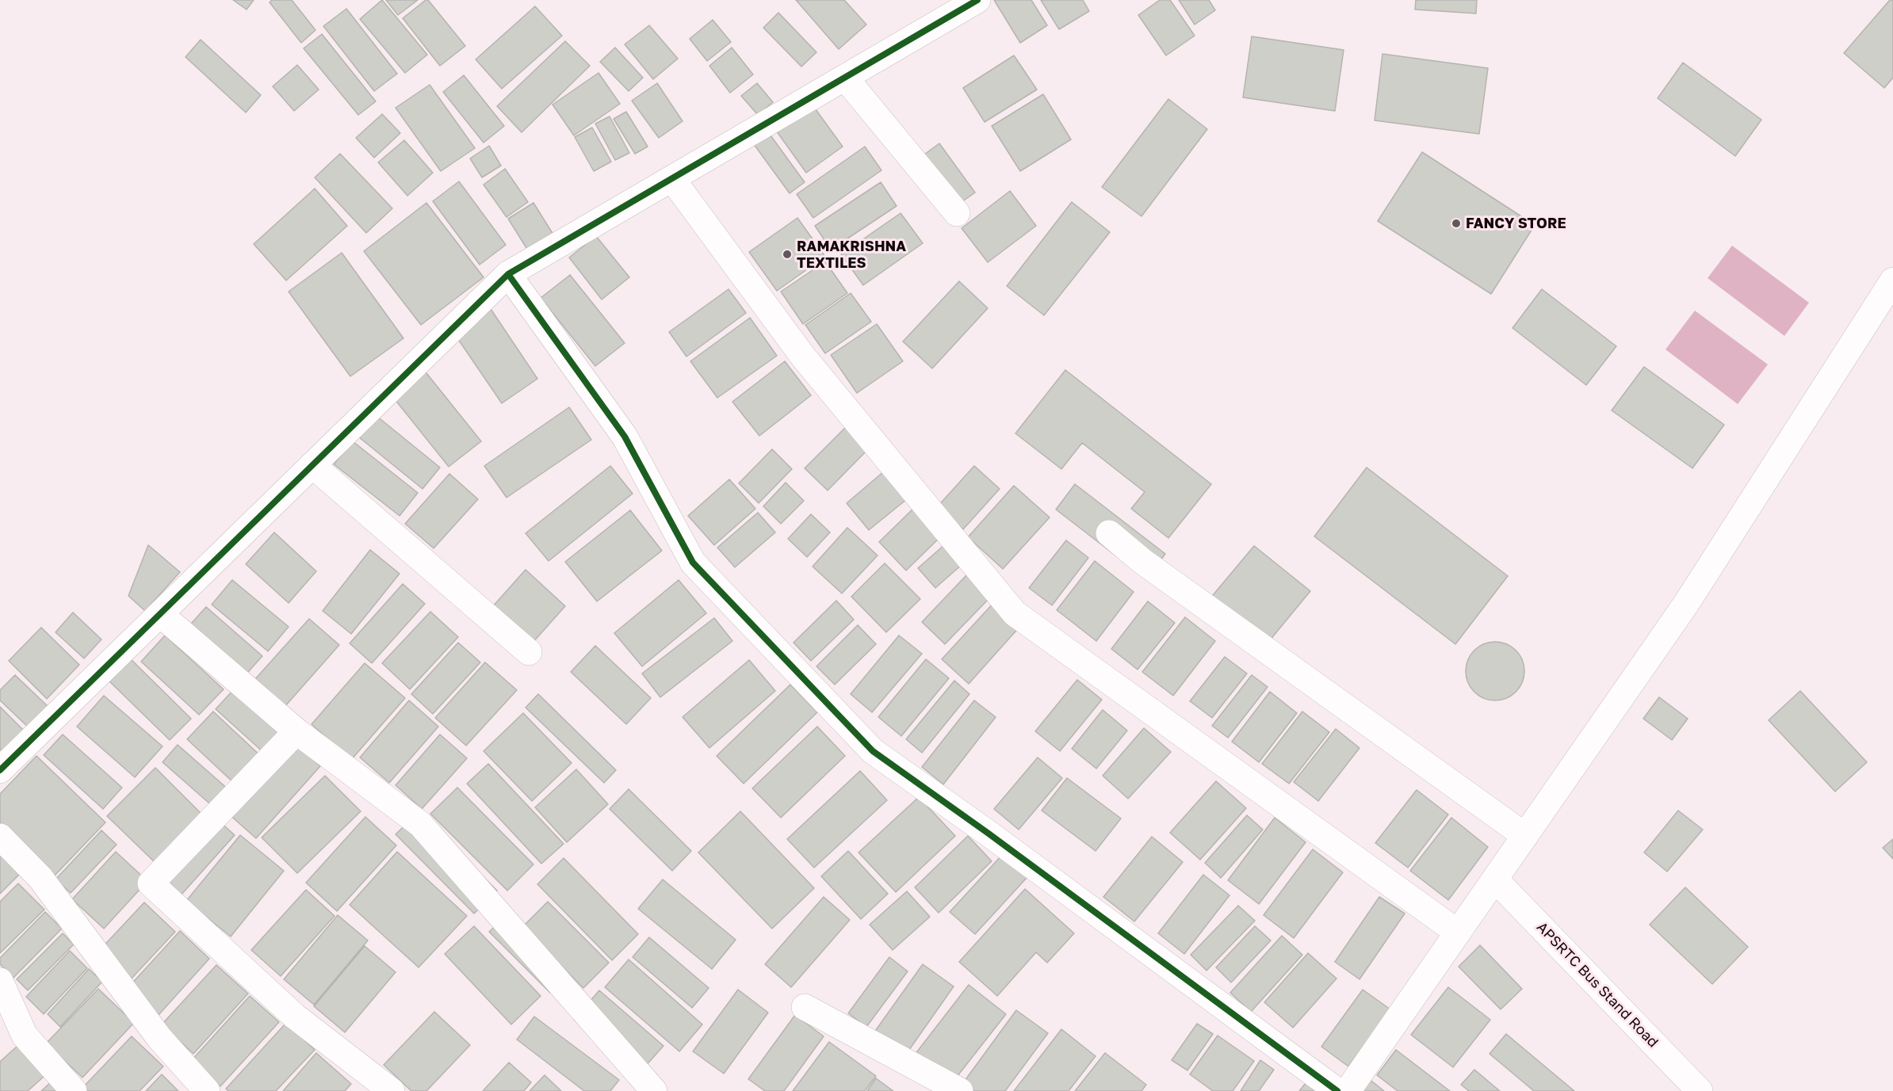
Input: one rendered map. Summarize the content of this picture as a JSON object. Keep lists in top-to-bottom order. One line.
{"streets":{"street":["APSRTC Bus Stand Road"]},"places":["FANCY STORE","RAMAKRISHNA TEXTILES"]}
